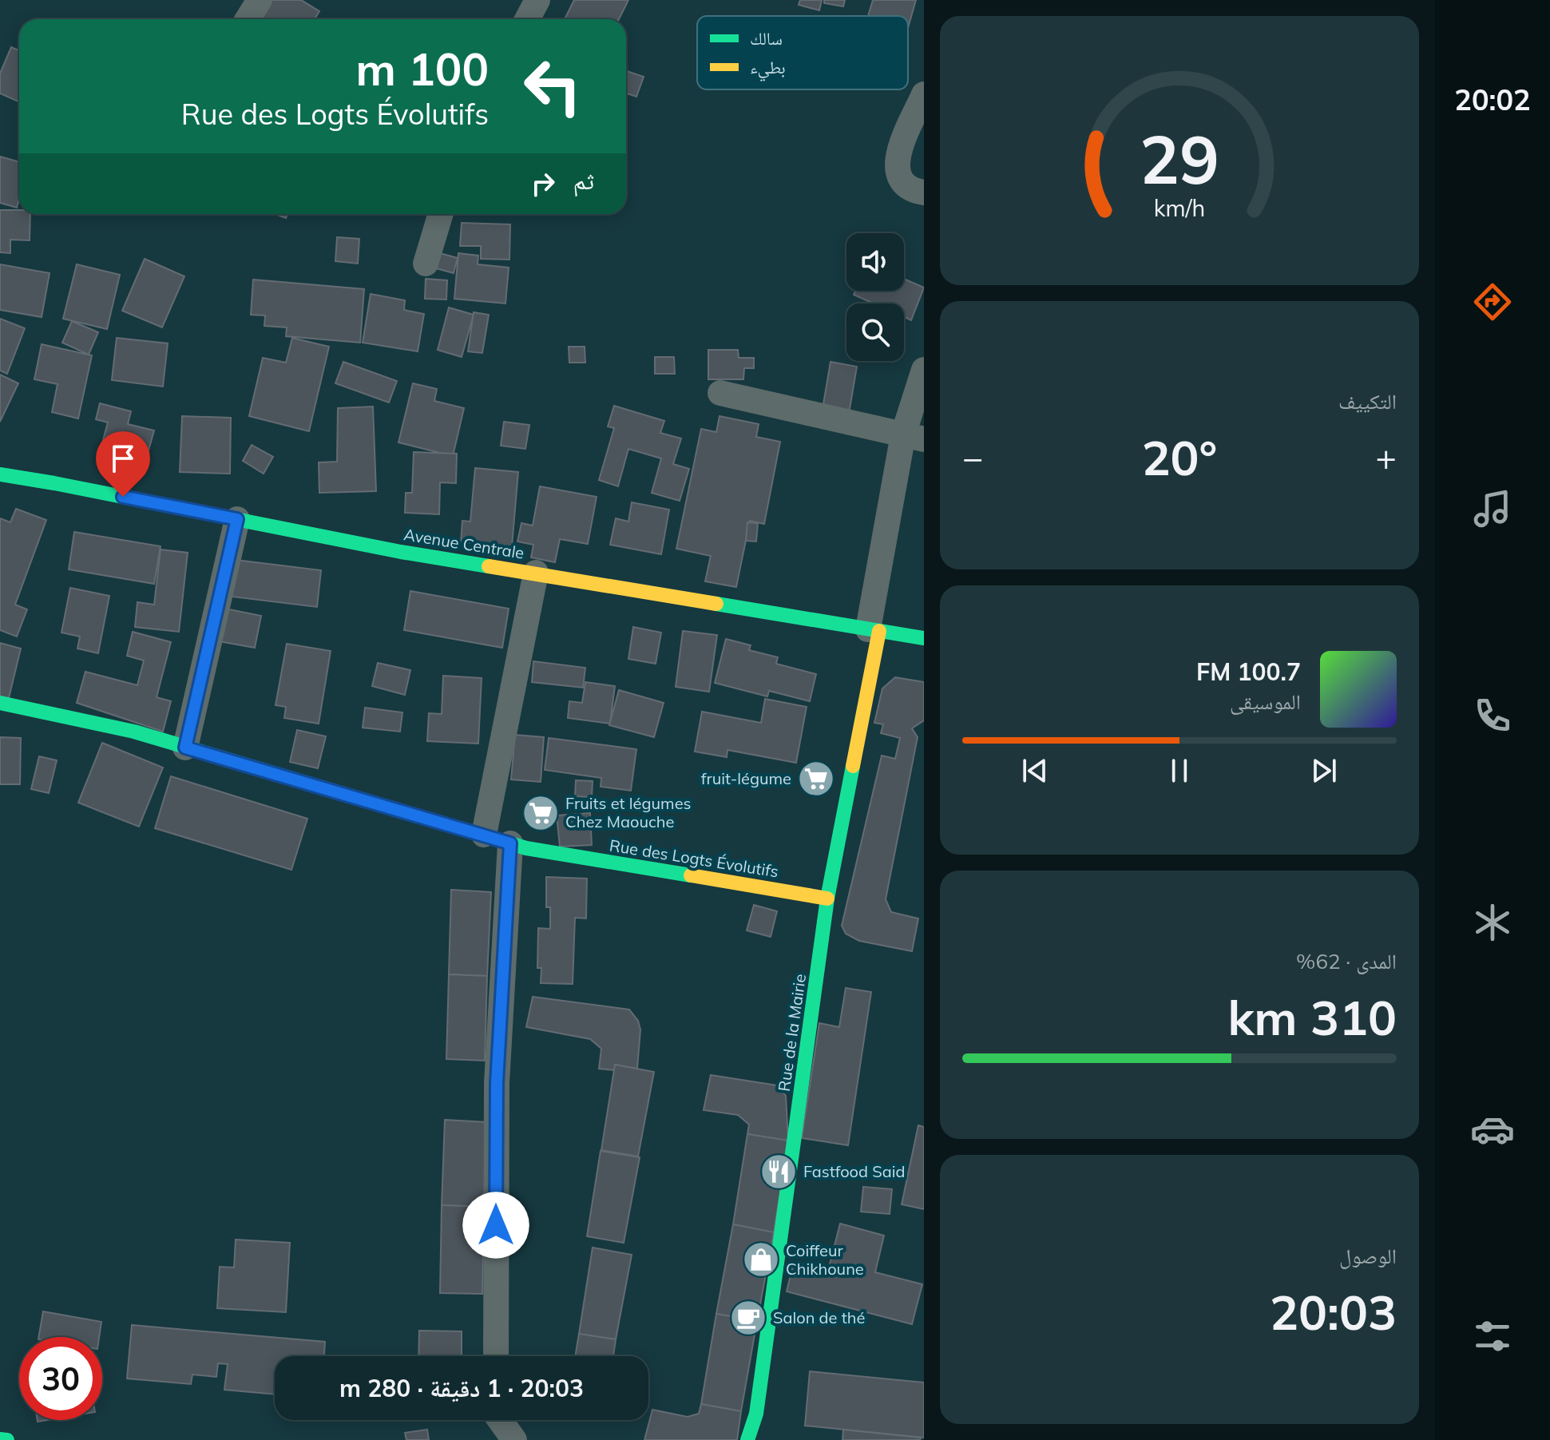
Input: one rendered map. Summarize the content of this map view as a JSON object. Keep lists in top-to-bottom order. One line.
{"streets":{"street":["Avenue Centrale","Rue des Logts Évolutifs","Rue de la Mairie"]},"crossings":[["Avenue Centrale","Rue de la Mairie"],["Rue des Logts Évolutifs","Rue de la Mairie"]],"places":{"supermarket":["fruit-légume","Fruits et légumes Chez Maouche"],"restaurant":["Fastfood Said"],"shop":["Coiffeur Chikhoune"],"cafe":["Salon de thé"]},"legend":["سالك","بطيء"],"page":{"tabs":"20:02","turn":["100 m","Rue des Logts Évolutifs"],"then":"ثم","tile":["التكييف",["المدى · 62%","310 km"],["الوصول","20:03"]],"heat":["−","20°","+"],"song":["100.7 FM","الموسيقى"],"limit":"30","trip":"20:03 · 1 دقيقة · 280 m","gauge":["29","km/h"]}}
